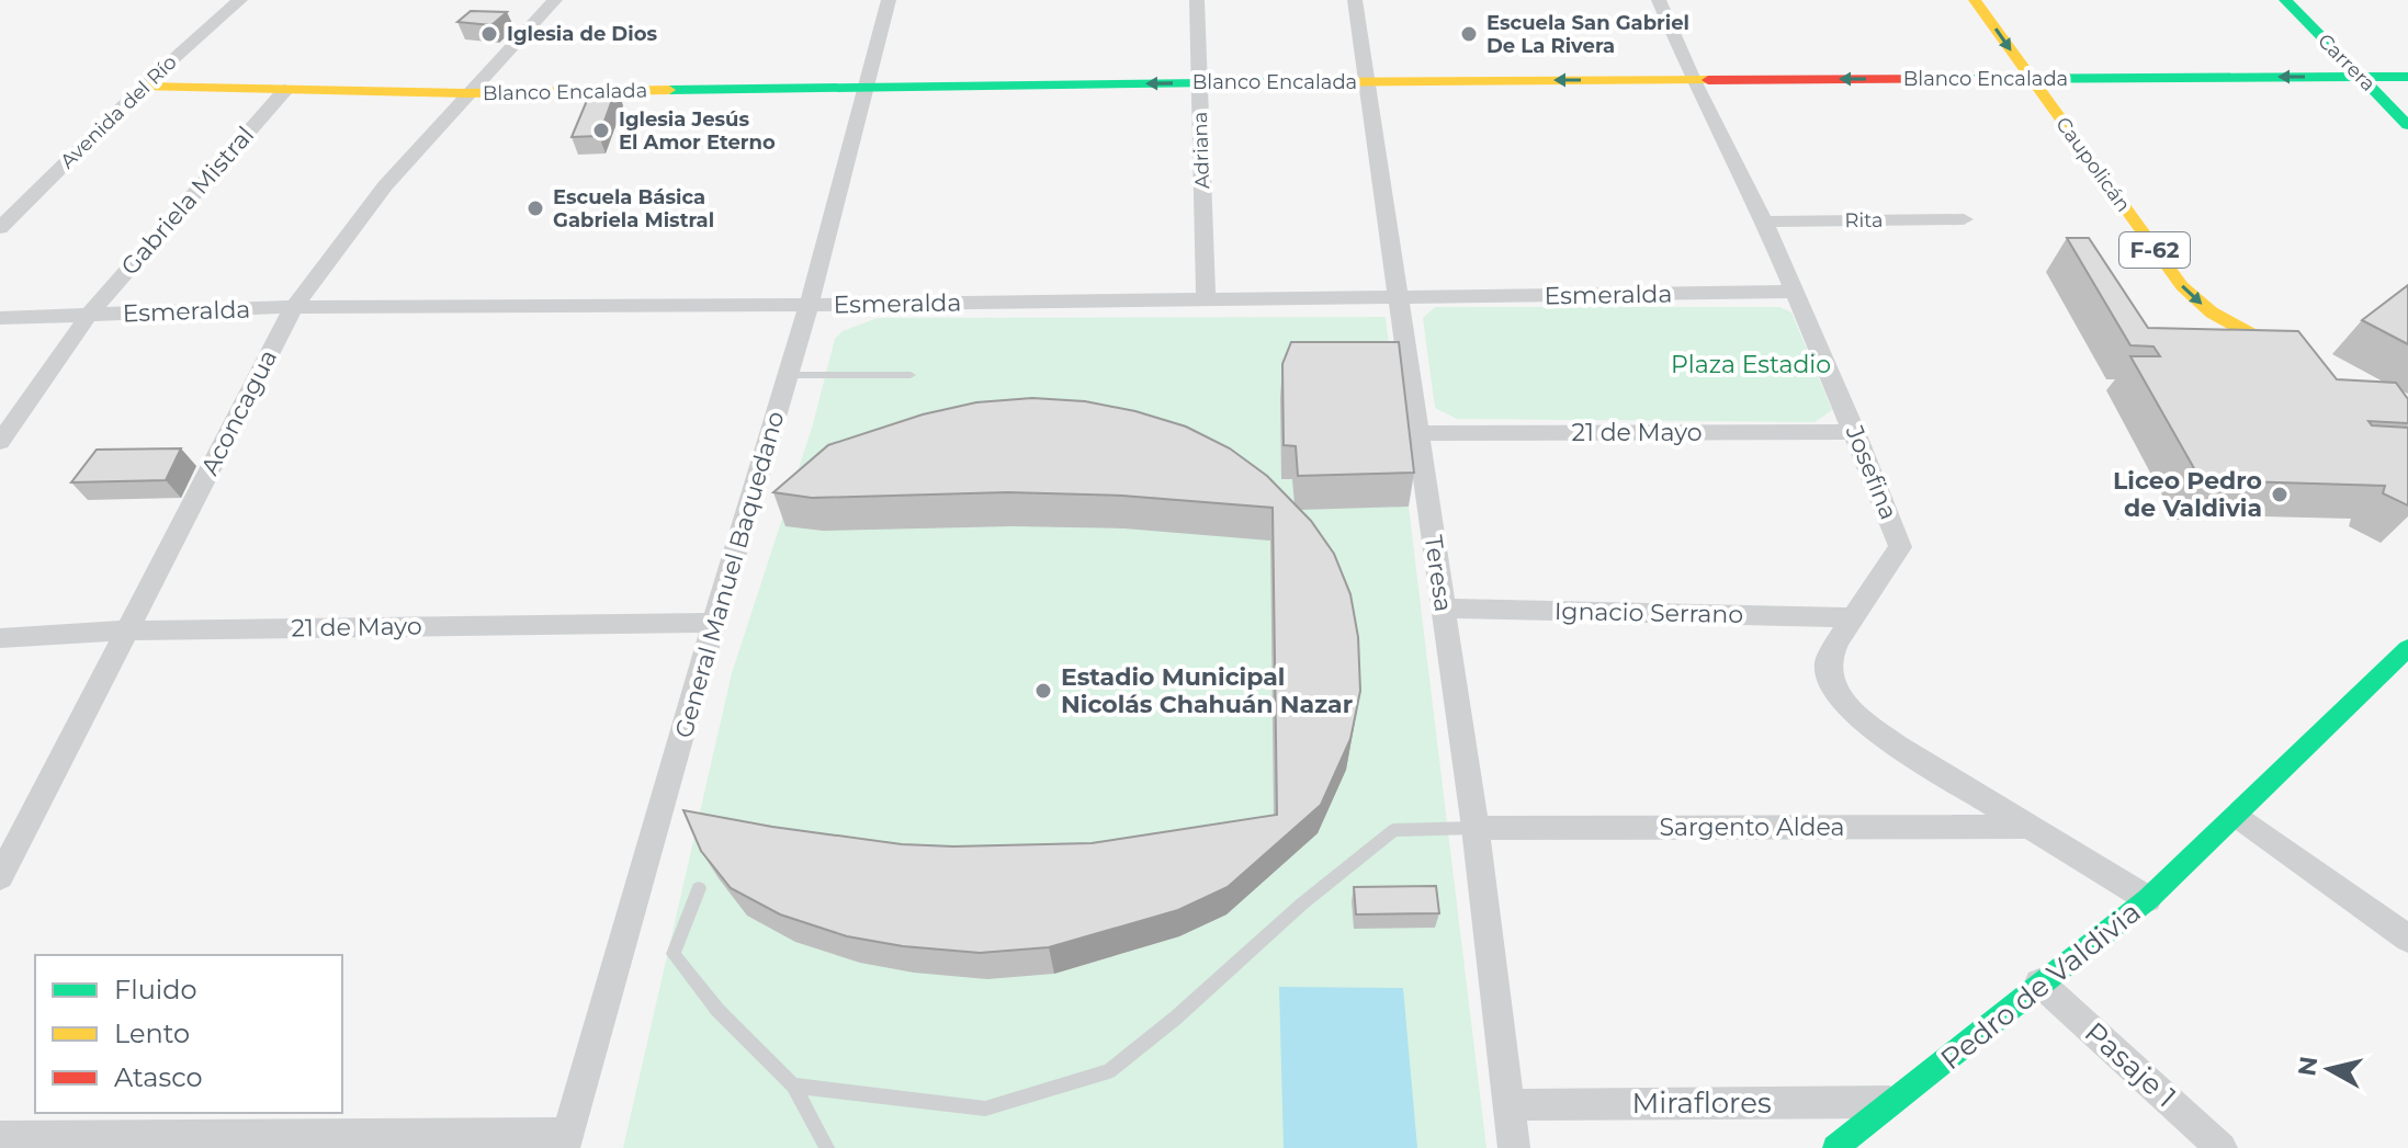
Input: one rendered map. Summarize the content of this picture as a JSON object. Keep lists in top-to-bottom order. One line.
{"streets":{"street":["Carrera","Blanco Encalada","Avenida del Río","Adriana","Caupolicán","Gabriela Mistral","Rita","F-62","Esmeralda","Aconcagua","21 de Mayo","Josefina","Teresa","General Manuel Baquedano","Ignacio Serrano","Sargento Aldea","Pedro de Valdivia","Pasaje 1","Miraflores"]},"crossings":[["Carrera","Blanco Encalada"],["Blanco Encalada","Avenida del Río"],["Blanco Encalada","Adriana"],["Blanco Encalada","Caupolicán"],["Blanco Encalada","Gabriela Mistral"],["Blanco Encalada","Aconcagua"],["Blanco Encalada","Josefina"],["Blanco Encalada","Teresa"],["Blanco Encalada","General Manuel Baquedano"],["Adriana","Esmeralda"],["Gabriela Mistral","Esmeralda"],["Rita","Josefina"],["Esmeralda","Aconcagua"],["Esmeralda","Josefina"],["Esmeralda","Teresa"],["Esmeralda","General Manuel Baquedano"],["Aconcagua","21 de Mayo"],["21 de Mayo","Josefina"],["21 de Mayo","Teresa"],["21 de Mayo","General Manuel Baquedano"],["Josefina","Ignacio Serrano"],["Josefina","Sargento Aldea"],["Josefina","Pedro de Valdivia"],["Teresa","Ignacio Serrano"],["Teresa","Sargento Aldea"],["Teresa","Miraflores"],["Pedro de Valdivia","Pasaje 1"],["Pedro de Valdivia","Miraflores"]],"one_way":["Blanco Encalada","Caupolicán"],"parks":["Plaza Estadio"],"places":["Iglesia de Dios","Escuela San Gabriel De La Rivera","Iglesia Jesús El Amor Eterno","Escuela Básica Gabriela Mistral","Liceo Pedro de Valdivia","Estadio Municipal Nicolás Chahuán Nazar"],"legend":["Fluido","Lento","Atasco"],"north":"left"}
